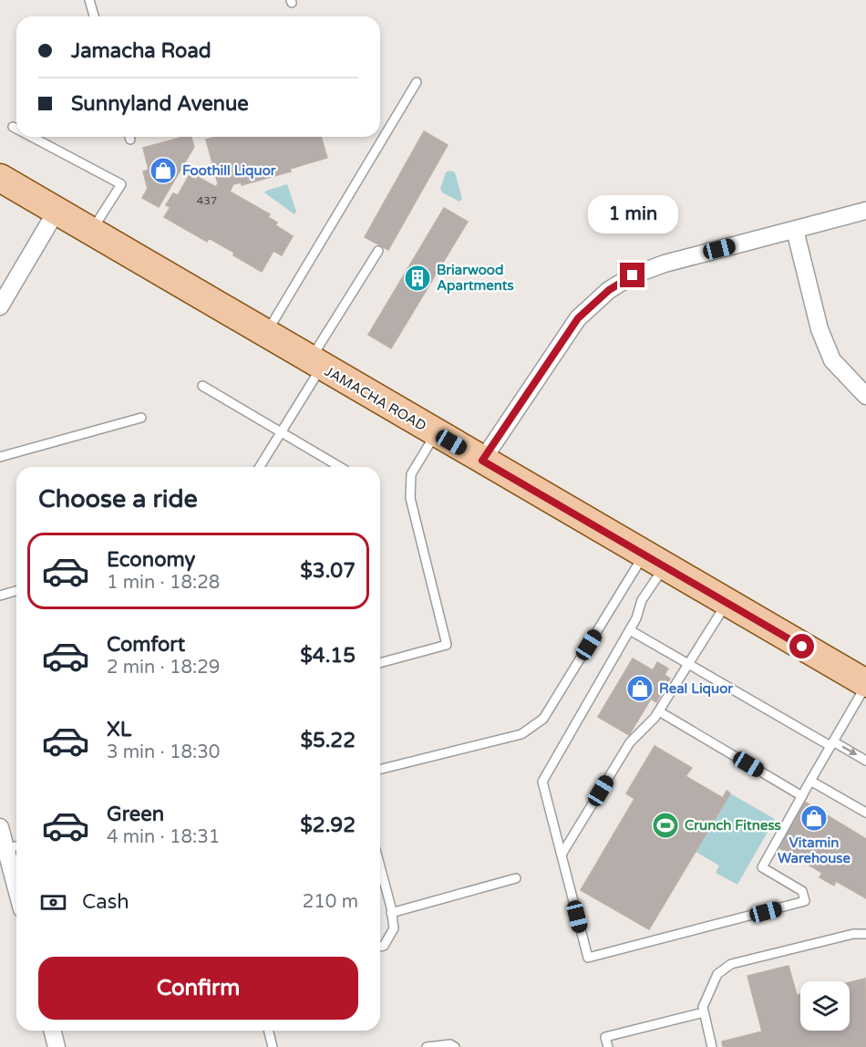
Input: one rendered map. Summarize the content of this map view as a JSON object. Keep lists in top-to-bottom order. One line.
{"streets":{"main road":["JAMACHA ROAD"]},"places":{"shop":["Foothill Liquor","Real Liquor","Vitamin Warehouse"],"building":["Briarwood Apartments"],"sports":["Crunch Fitness"]},"house_numbers":["437"],"page":{"banner":["Jamacha Road","Sunnyland Avenue"],"bubble":"1 min","heading":"Choose a ride","list":[{"name":"Economy","note":"1 min · 18:28","value":"$3.07"},{"name":"Comfort","note":"2 min · 18:29","value":"$4.15"},{"name":"XL","note":"3 min · 18:30","value":"$5.22"},{"name":"Green","note":"4 min · 18:31","value":"$2.92"}],"pay":["Cash","210 m"],"buttons":"Confirm"}}
